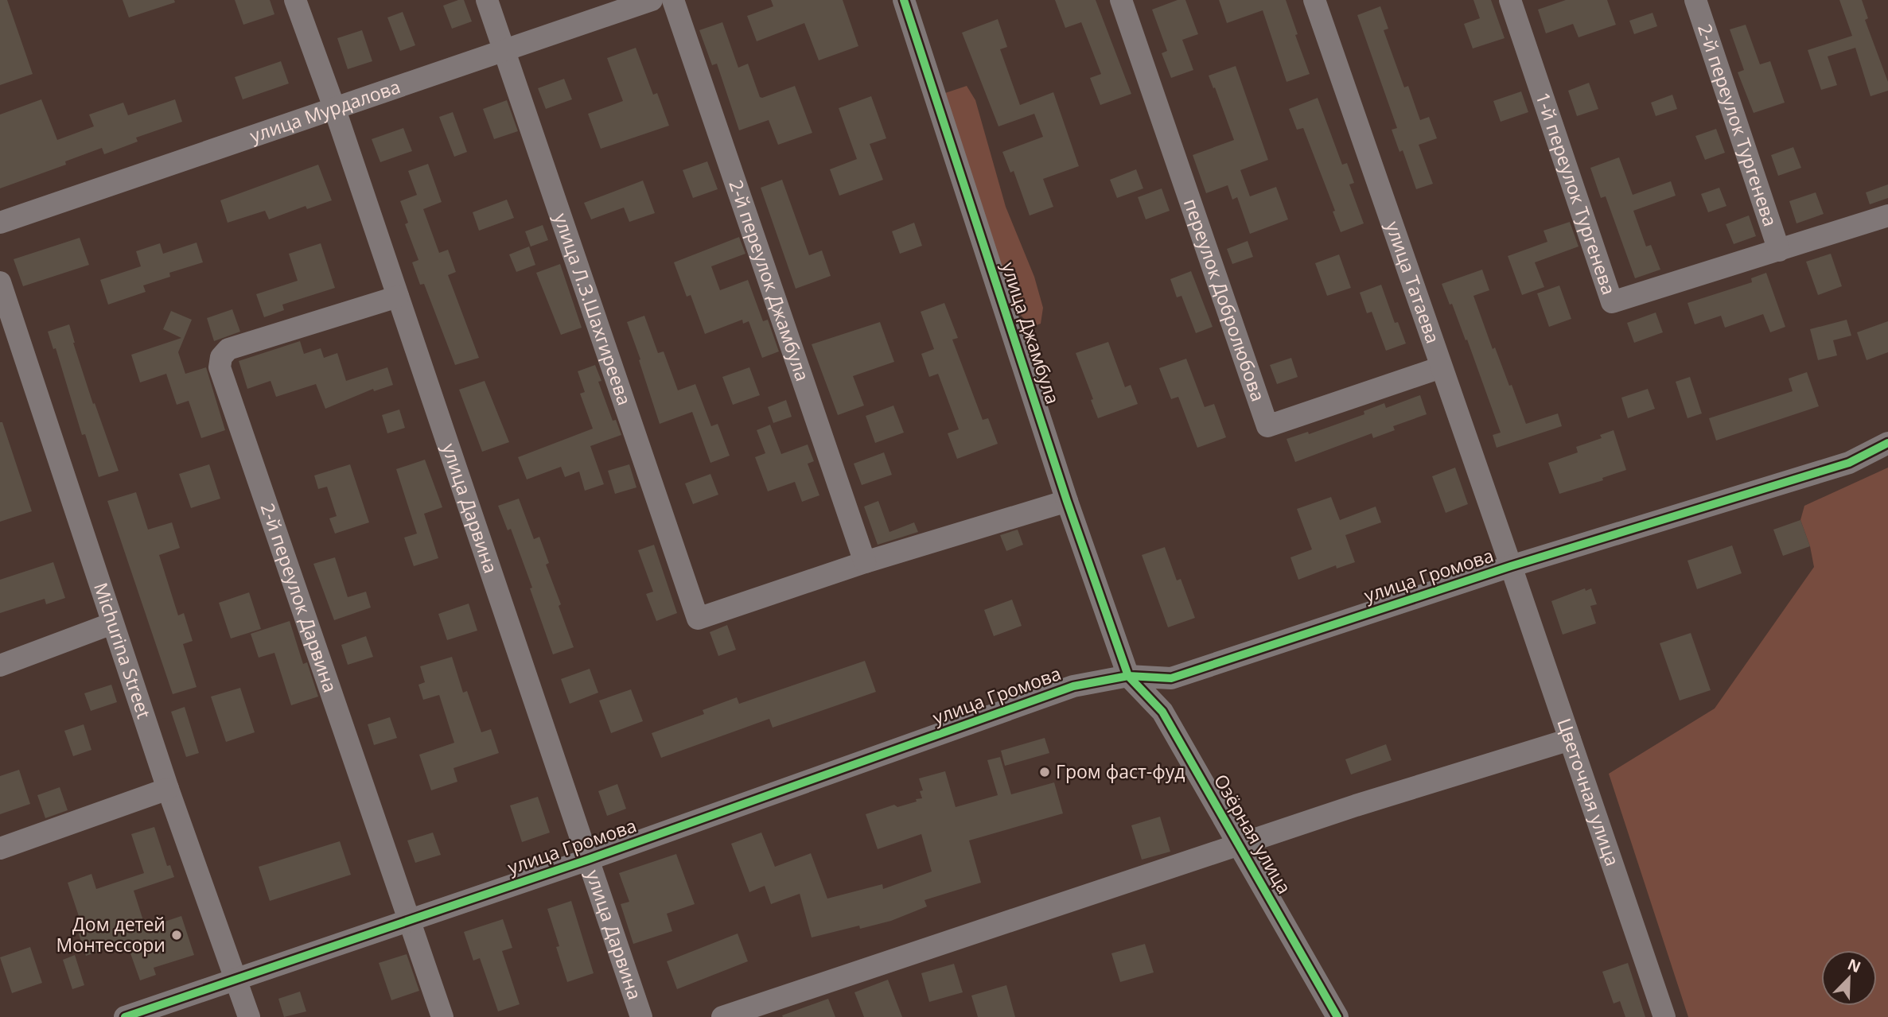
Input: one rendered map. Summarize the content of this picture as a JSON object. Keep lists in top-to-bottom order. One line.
{"streets":{"street":["улица Мурдалова","2-й переулок Тургенева","1-й переулок Тургенева","2-й переулок Джамбула","улица Татаева","переулок Добролюбова","улица Л.З.Шахгиреева","улица Джамбула","улица Дарвина","улица Громова","2-й переулок Дарвина","Michurina Street","Цветочная улица","Озёрная улица"]},"crossings":[["улица Мурдалова","улица Л.З.Шахгиреева"],["улица Мурдалова","улица Дарвина"],["2-й переулок Тургенева","1-й переулок Тургенева"],["2-й переулок Джамбула","улица Л.З.Шахгиреева"],["улица Татаева","переулок Добролюбова"],["улица Татаева","улица Громова"],["улица Татаева","Цветочная улица"],["улица Джамбула","улица Громова"],["улица Джамбула","Озёрная улица"],["улица Дарвина","улица Громова"],["улица Дарвина","2-й переулок Дарвина"],["улица Громова","2-й переулок Дарвина"],["улица Громова","Michurina Street"],["улица Громова","Цветочная улица"],["улица Громова","Озёрная улица"]],"places":["Гром фаст-фуд","Дом детей Монтессори"],"north":"top right"}
